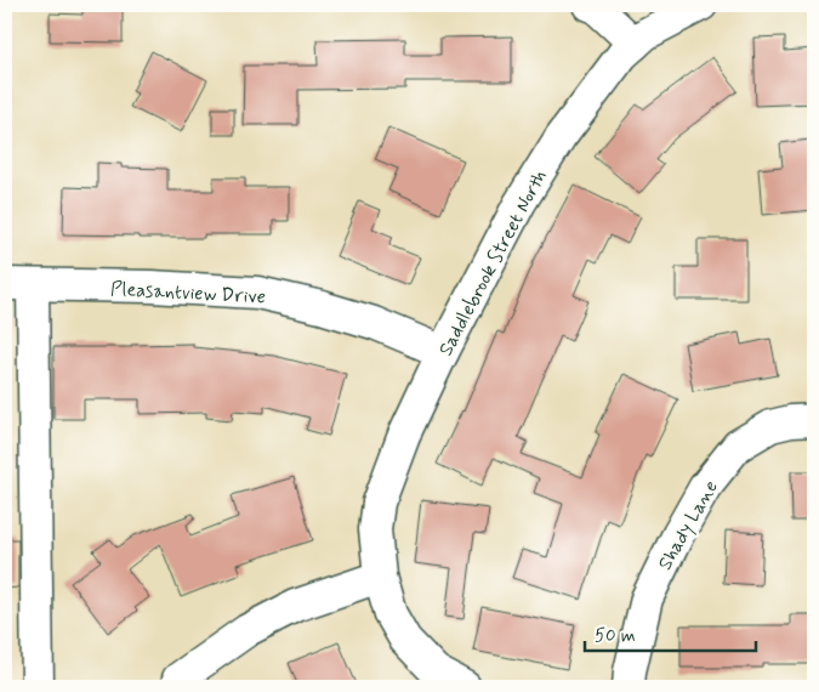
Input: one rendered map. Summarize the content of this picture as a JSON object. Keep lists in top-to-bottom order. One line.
{"streets":{"street":["Saddlebrook Street North","Pleasantview Drive","Shady Lane"]},"crossings":[["Saddlebrook Street North","Pleasantview Drive"]],"scale_bar":"50 m"}
